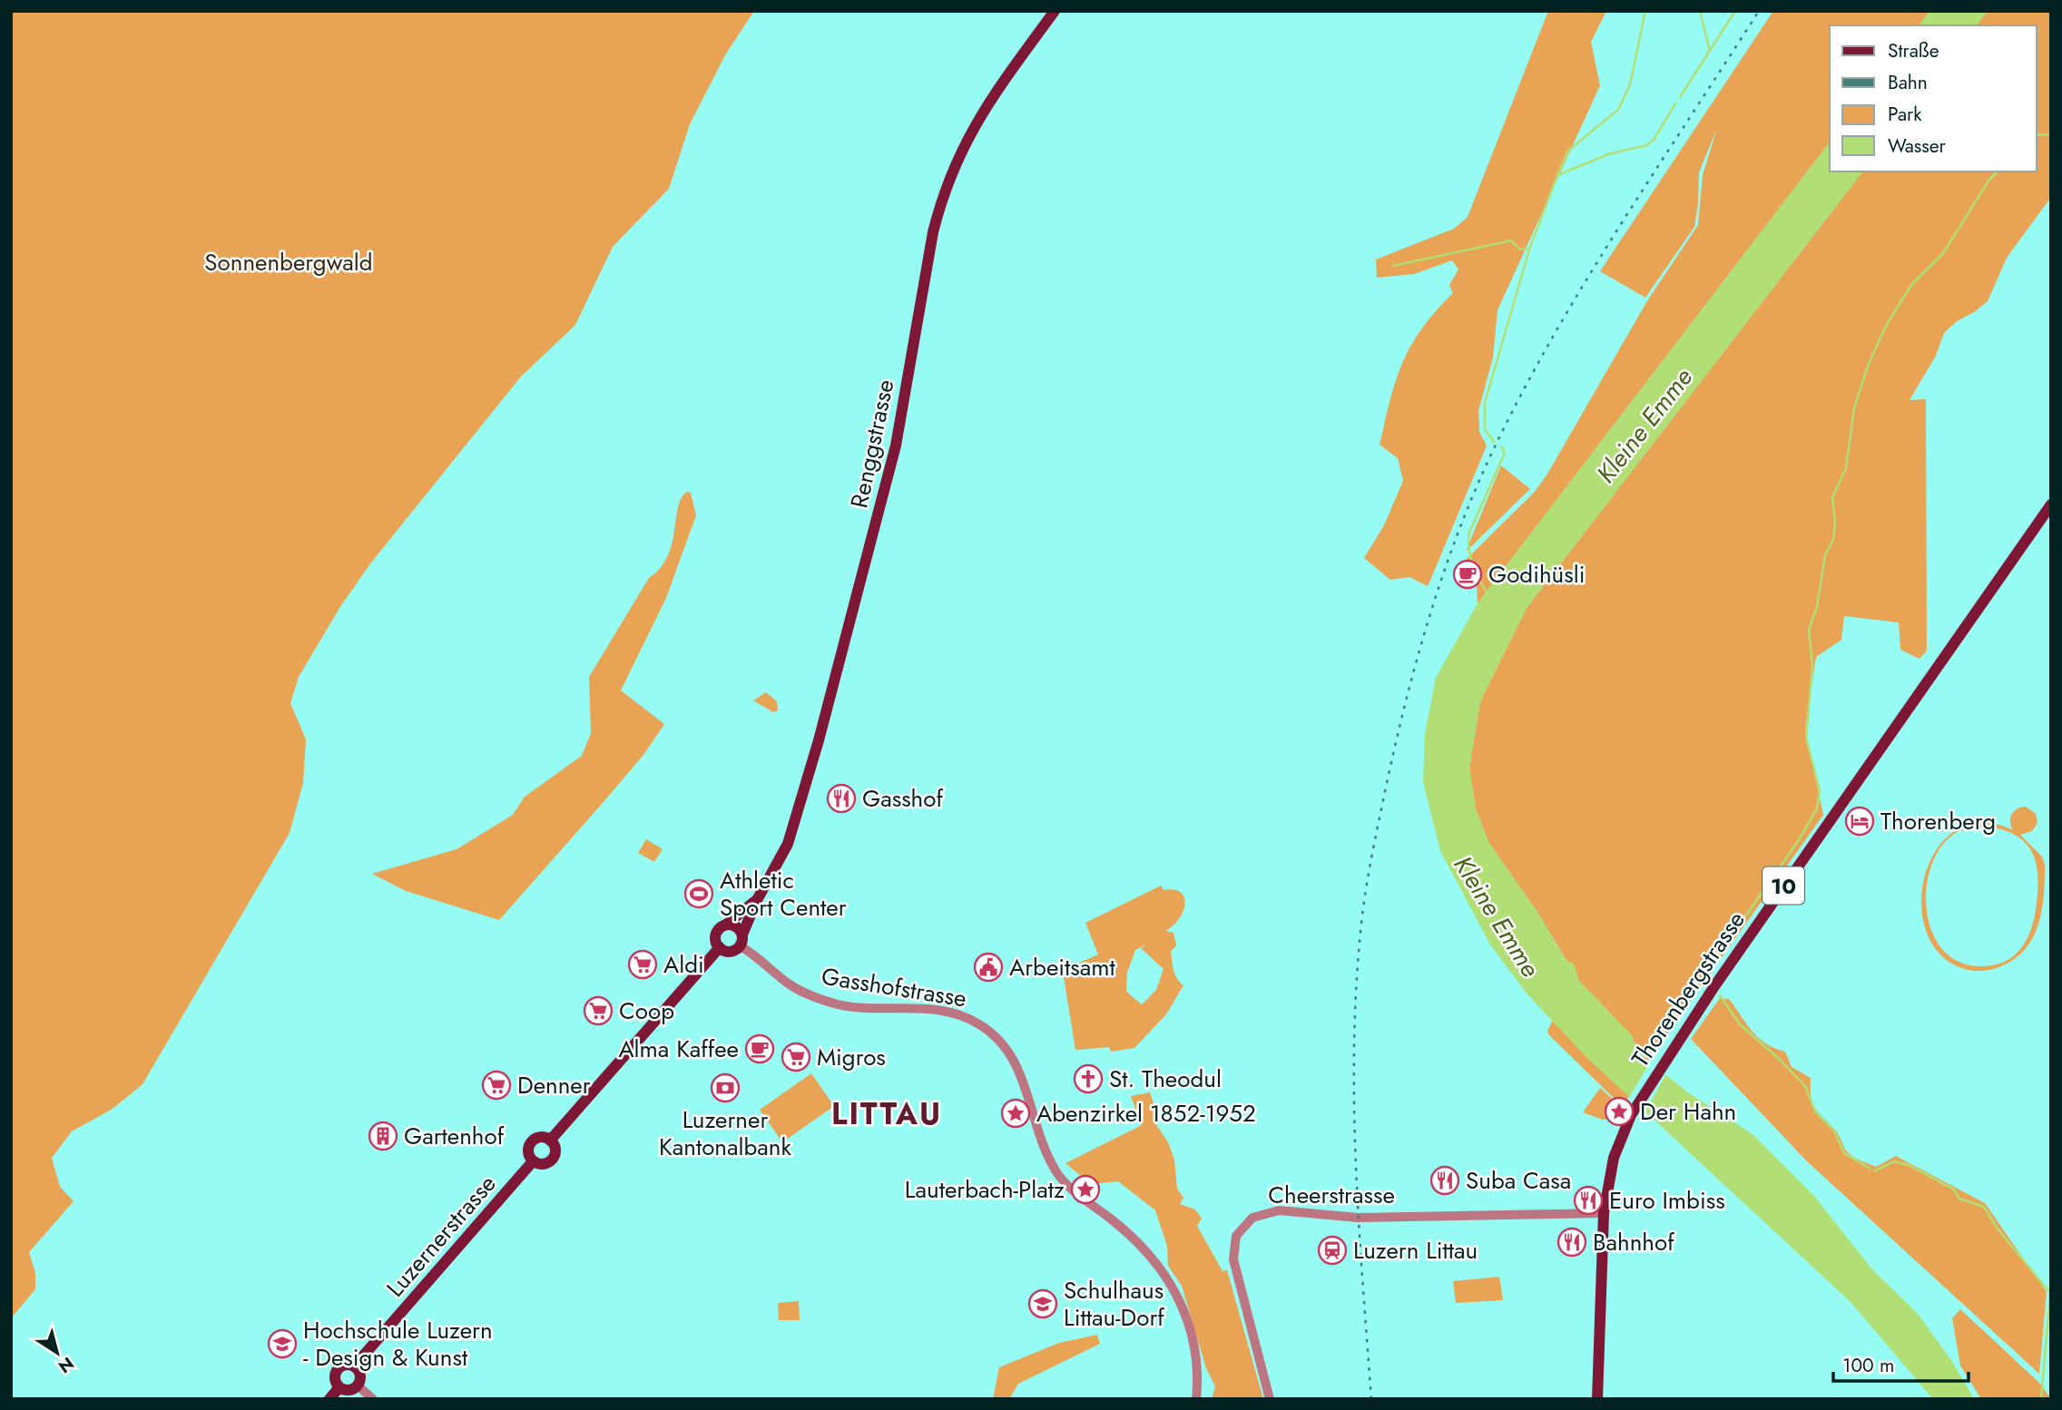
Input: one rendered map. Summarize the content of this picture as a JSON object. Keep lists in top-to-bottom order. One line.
{"streets":{"main road":["Renggstrasse","10","Thorenbergstrasse","Luzernerstrasse"],"street":["Gasshofstrasse","Cheerstrasse"]},"crossings":[["Renggstrasse","Gasshofstrasse"],["Thorenbergstrasse","Cheerstrasse"]],"districts":["LITTAU"],"water":["Kleine Emme"],"parks":["Sonnenbergwald"],"places":{"cafe":["Godihüsli","Alma Kaffee"],"restaurant":["Gasshof","Suba Casa","Euro Imbiss","Bahnhof"],"hotel":["Thorenberg"],"sports":["Athletic Sport Center"],"supermarket":["Aldi","Coop","Migros","Denner"],"public building":["Arbeitsamt"],"church":["St. Theodul"],"bank":["Luzerner Kantonalbank"],"place":["Der Hahn","Abenzirkel 1852-1952","Lauterbach-Platz"],"building":["Gartenhof"],"station":["Luzern Littau"],"school or university":["Schulhaus Littau-Dorf","Hochschule Luzern - Design & Kunst"]},"legend":["Straße","Bahn","Park","Wasser"],"scale_bar":"100 m","north":"bottom right"}
